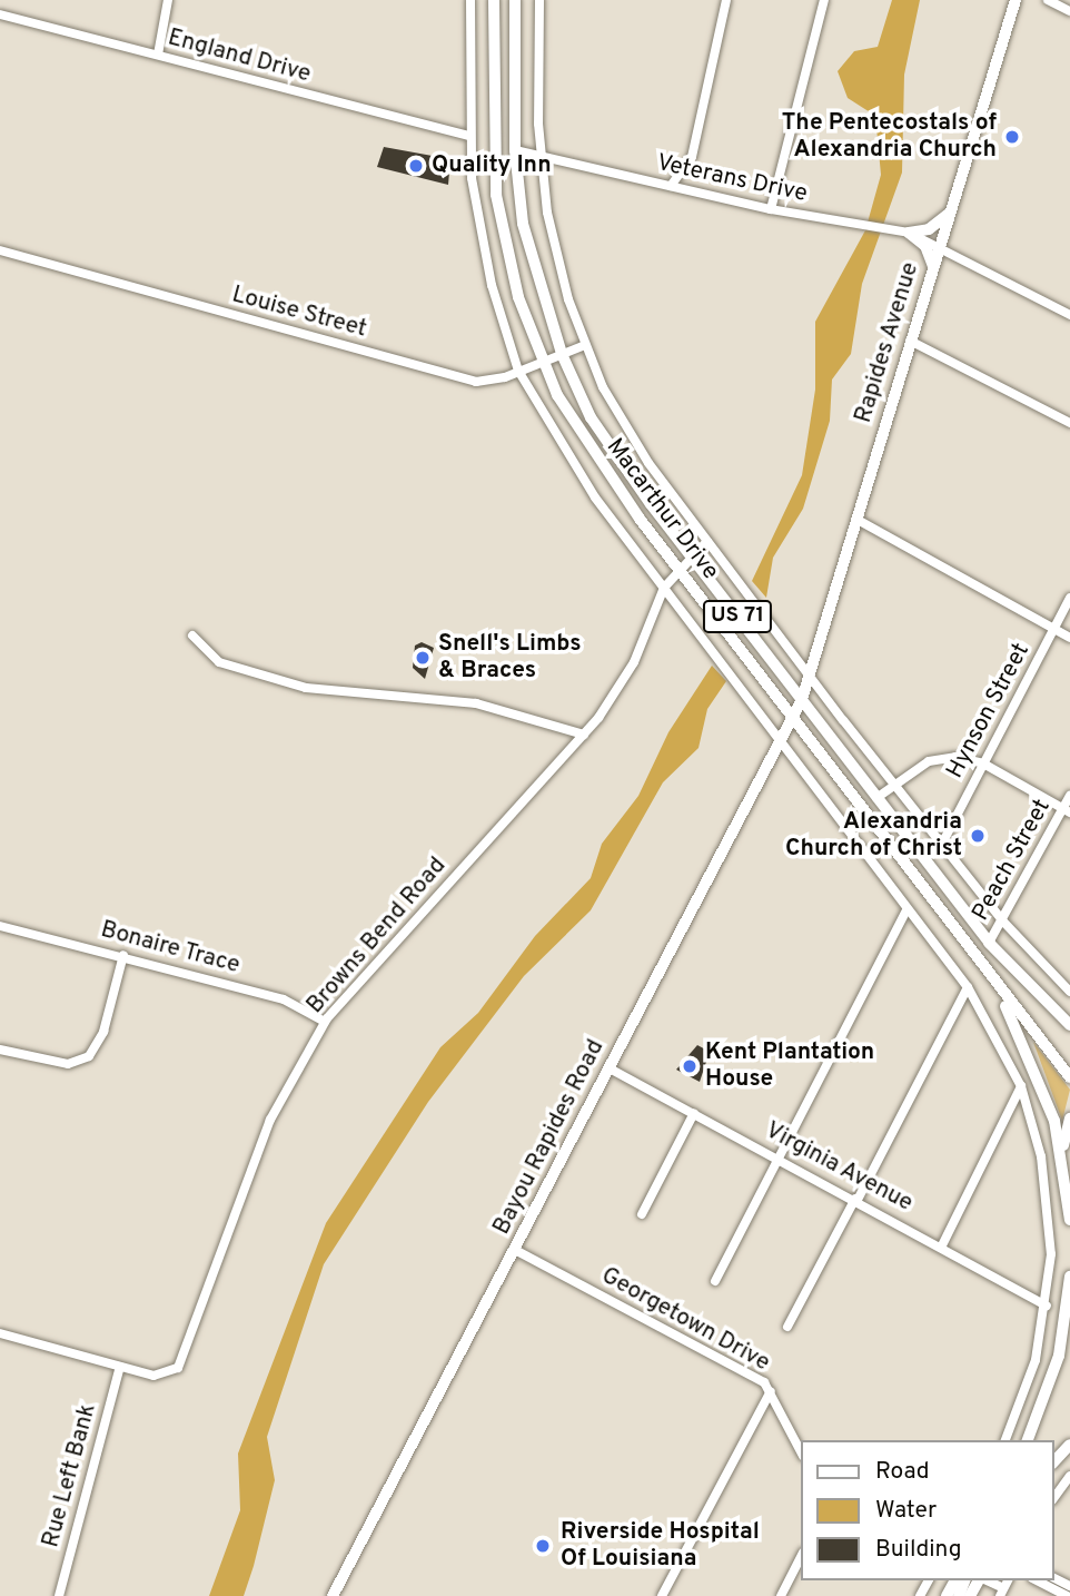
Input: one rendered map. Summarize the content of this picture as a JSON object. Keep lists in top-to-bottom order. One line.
{"streets":{"highway":["Macarthur Drive","US 71"],"main road":["Rapides Avenue","Bayou Rapides Road"],"street":["England Drive","Veterans Drive","Louise Street","Hynson Street","Peach Street","Browns Bend Road","Bonaire Trace","Virginia Avenue","Georgetown Drive","Rue Left Bank"]},"crossings":[["Veterans Drive","Rapides Avenue"],["Veterans Drive","Macarthur Drive"],["Louise Street","Macarthur Drive"],["Rapides Avenue","Macarthur Drive"],["Rapides Avenue","Bayou Rapides Road"],["Macarthur Drive","Peach Street"],["Macarthur Drive","Browns Bend Road"],["Macarthur Drive","Bayou Rapides Road"],["Browns Bend Road","Bonaire Trace"],["Browns Bend Road","Rue Left Bank"],["Bayou Rapides Road","Virginia Avenue"],["Bayou Rapides Road","Georgetown Drive"]],"places":["The Pentecostals of Alexandria Church","Quality Inn","Snell's Limbs & Braces","Alexandria Church of Christ","Kent Plantation House","Riverside Hospital Of Louisiana"],"legend":["Road","Water","Building"]}
